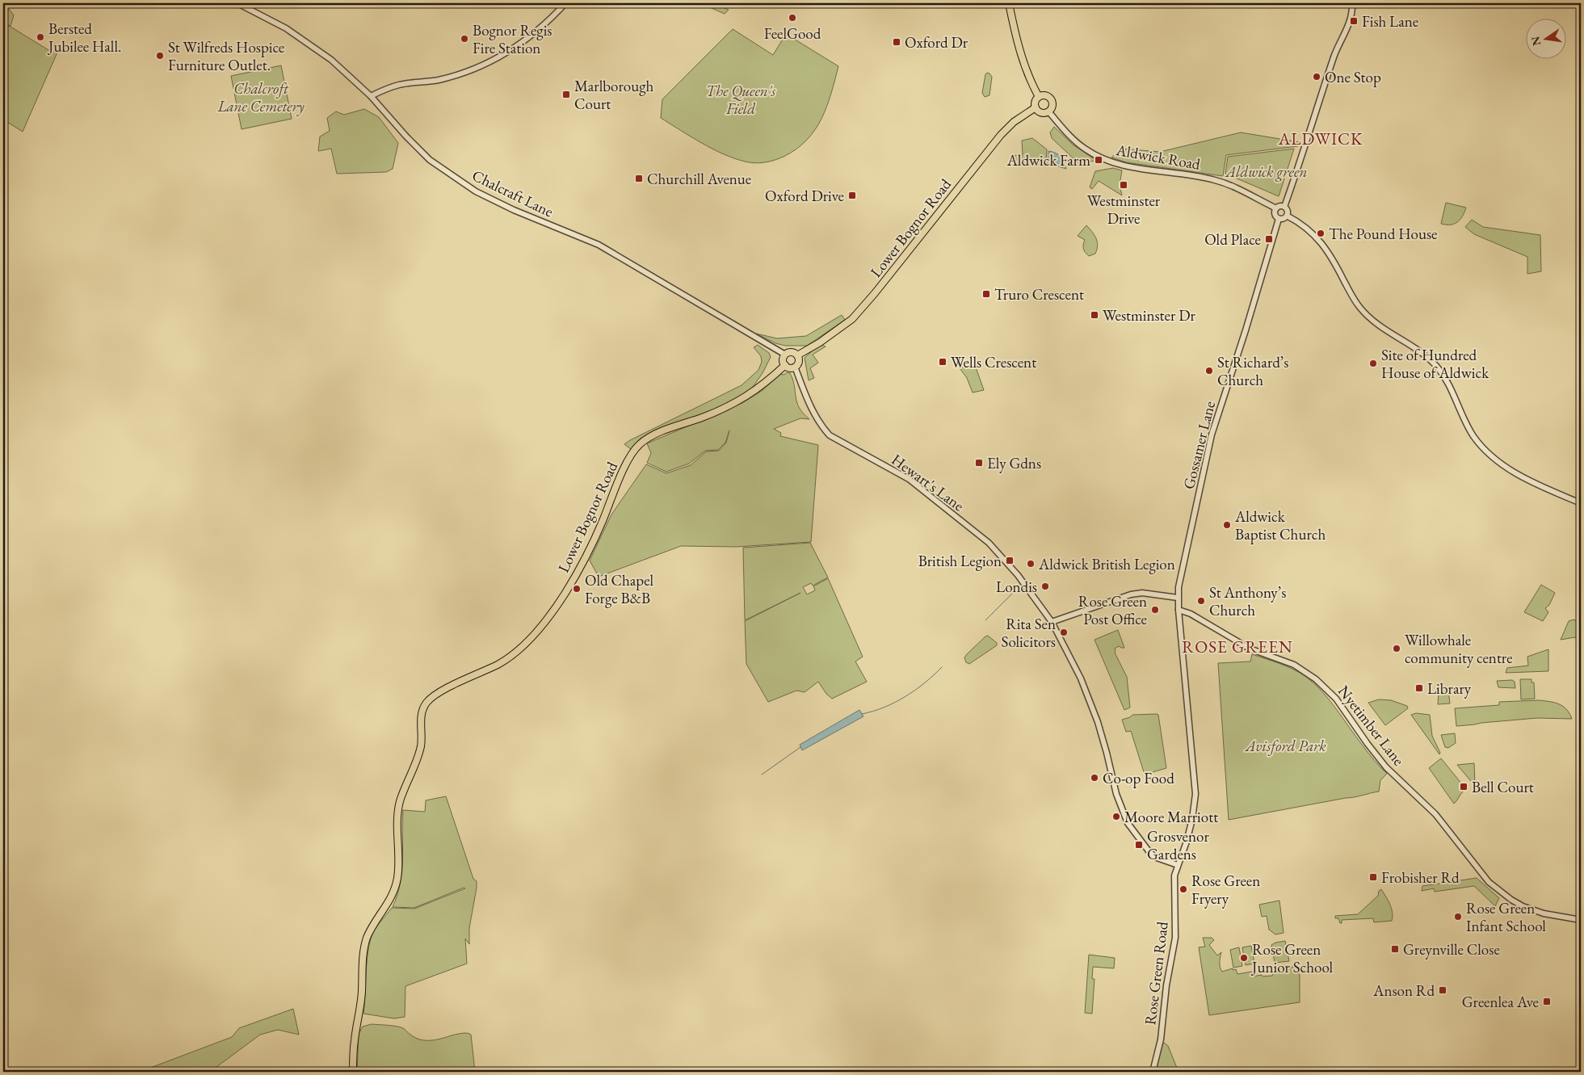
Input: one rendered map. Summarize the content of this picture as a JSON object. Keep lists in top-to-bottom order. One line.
{"streets":{"main road":["Lower Bognor Road"],"street":["Aldwick Road","Chalcraft Lane","Gossamer Lane","Hewart's Lane","Nyetimber Lane","Rose Green Road"]},"crossings":[["Aldwick Road","Lower Bognor Road"],["Aldwick Road","Gossamer Lane"],["Chalcraft Lane","Lower Bognor Road"],["Chalcraft Lane","Hewart's Lane"],["Lower Bognor Road","Hewart's Lane"]],"districts":["ALDWICK","ROSE GREEN"],"parks":["Chalcroft Lane Cemetery","The Queen's Field","Aldwick green","Avisford Park"],"places":{"other":["FeelGood","Bersted Jubilee Hall.","Bognor Regis Fire Station","St Wilfreds Hospice Furniture Outlet.","One Stop","The Pound House","Site of Hundred House of Aldwick","St Richard’s Church","Aldwick Baptist Church","Aldwick British Legion","Londis","Old Chapel Forge B&B","St Anthony’s Church","Rose Green Post Office","Rita Sen Solicitors","Willowhale community centre","Co-op Food","Moore Marriott","Rose Green Fryery","Rose Green Infant School","Rose Green Junior School"],"transit":["Fish Lane","Oxford Dr","Marlborough Court","Aldwick Farm","Churchill Avenue","Westminster Drive","Oxford Drive","Old Place","Truro Crescent","Westminster Dr","Wells Crescent","Ely Gdns","British Legion","Library","Bell Court","Grosvenor Gardens","Frobisher Rd","Greynville Close","Anson Rd","Greenlea Ave"]},"north":"left"}
